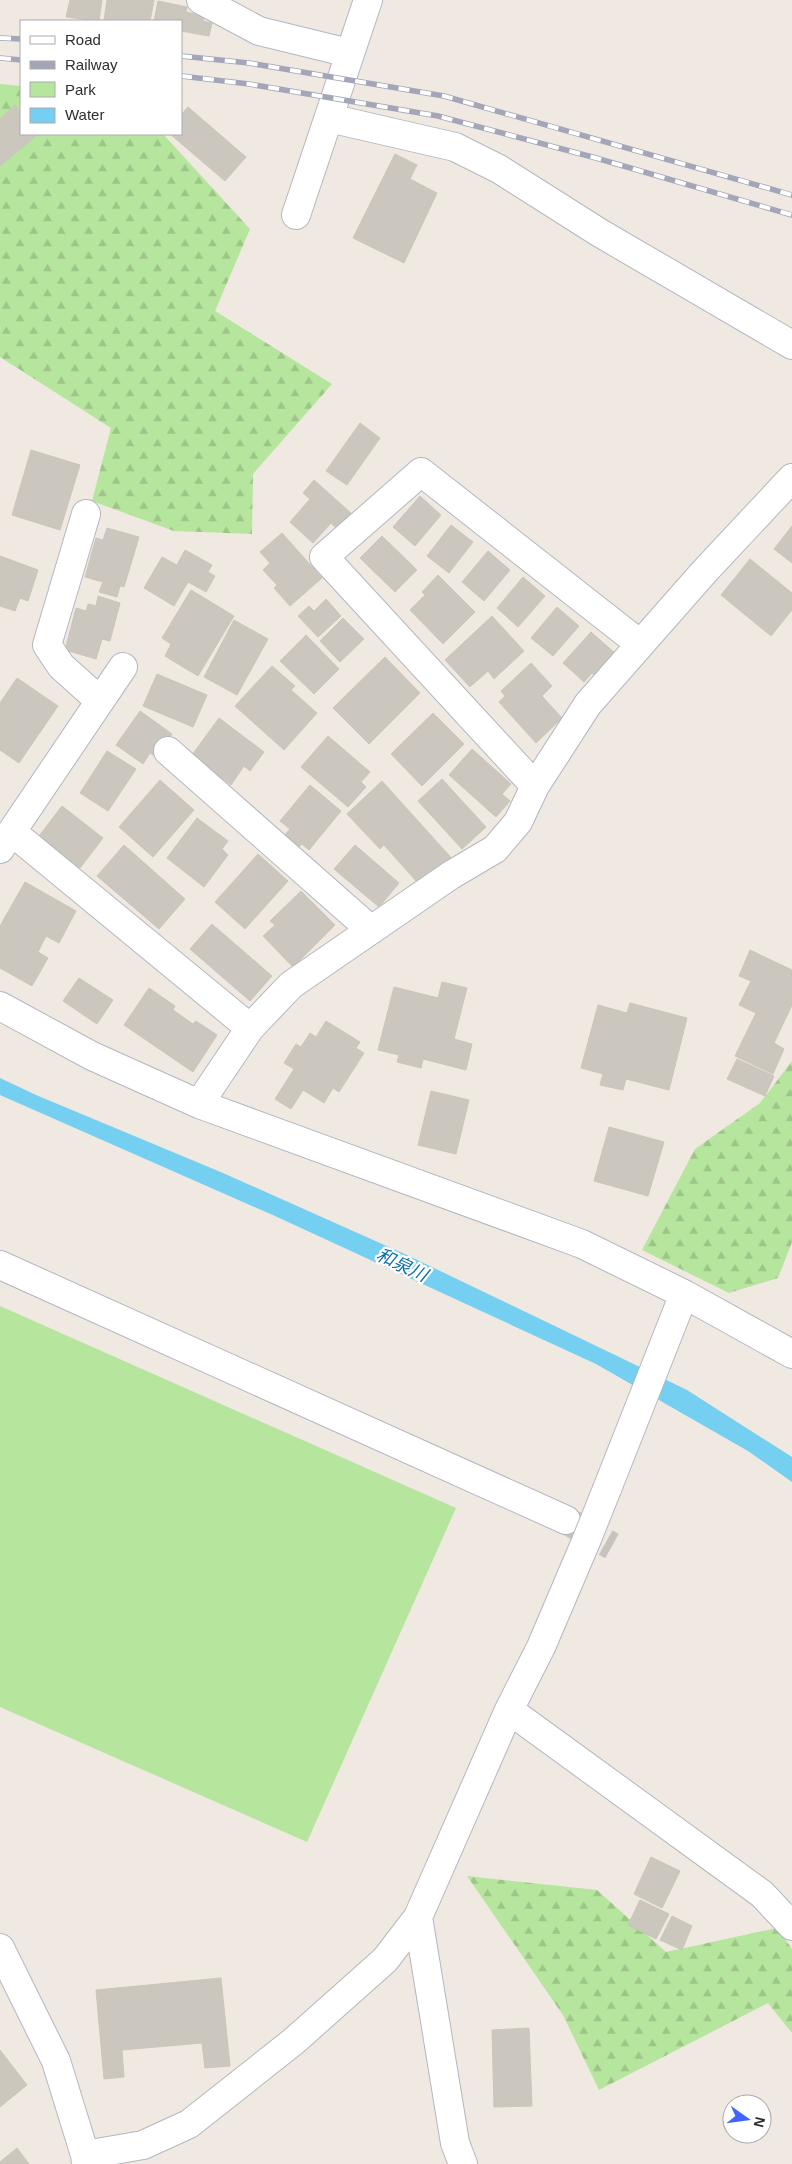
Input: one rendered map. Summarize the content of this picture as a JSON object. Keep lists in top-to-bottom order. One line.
{"water":["和泉川"],"legend":["Road","Railway","Park","Water"],"north":"right"}
